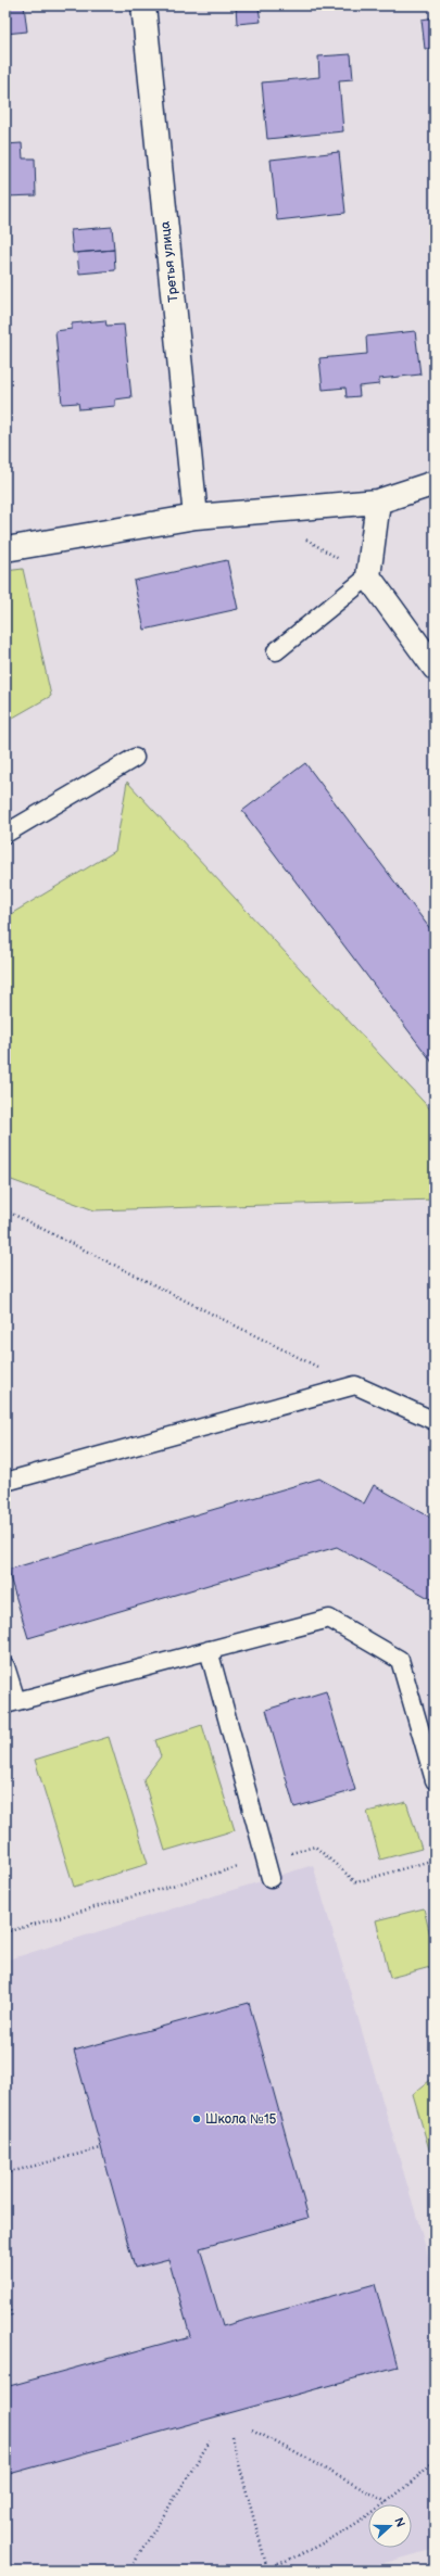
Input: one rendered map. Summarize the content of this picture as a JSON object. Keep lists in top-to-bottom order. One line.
{"streets":{"street":["Третья улица"]},"places":["Школа №15"],"north":"right"}
